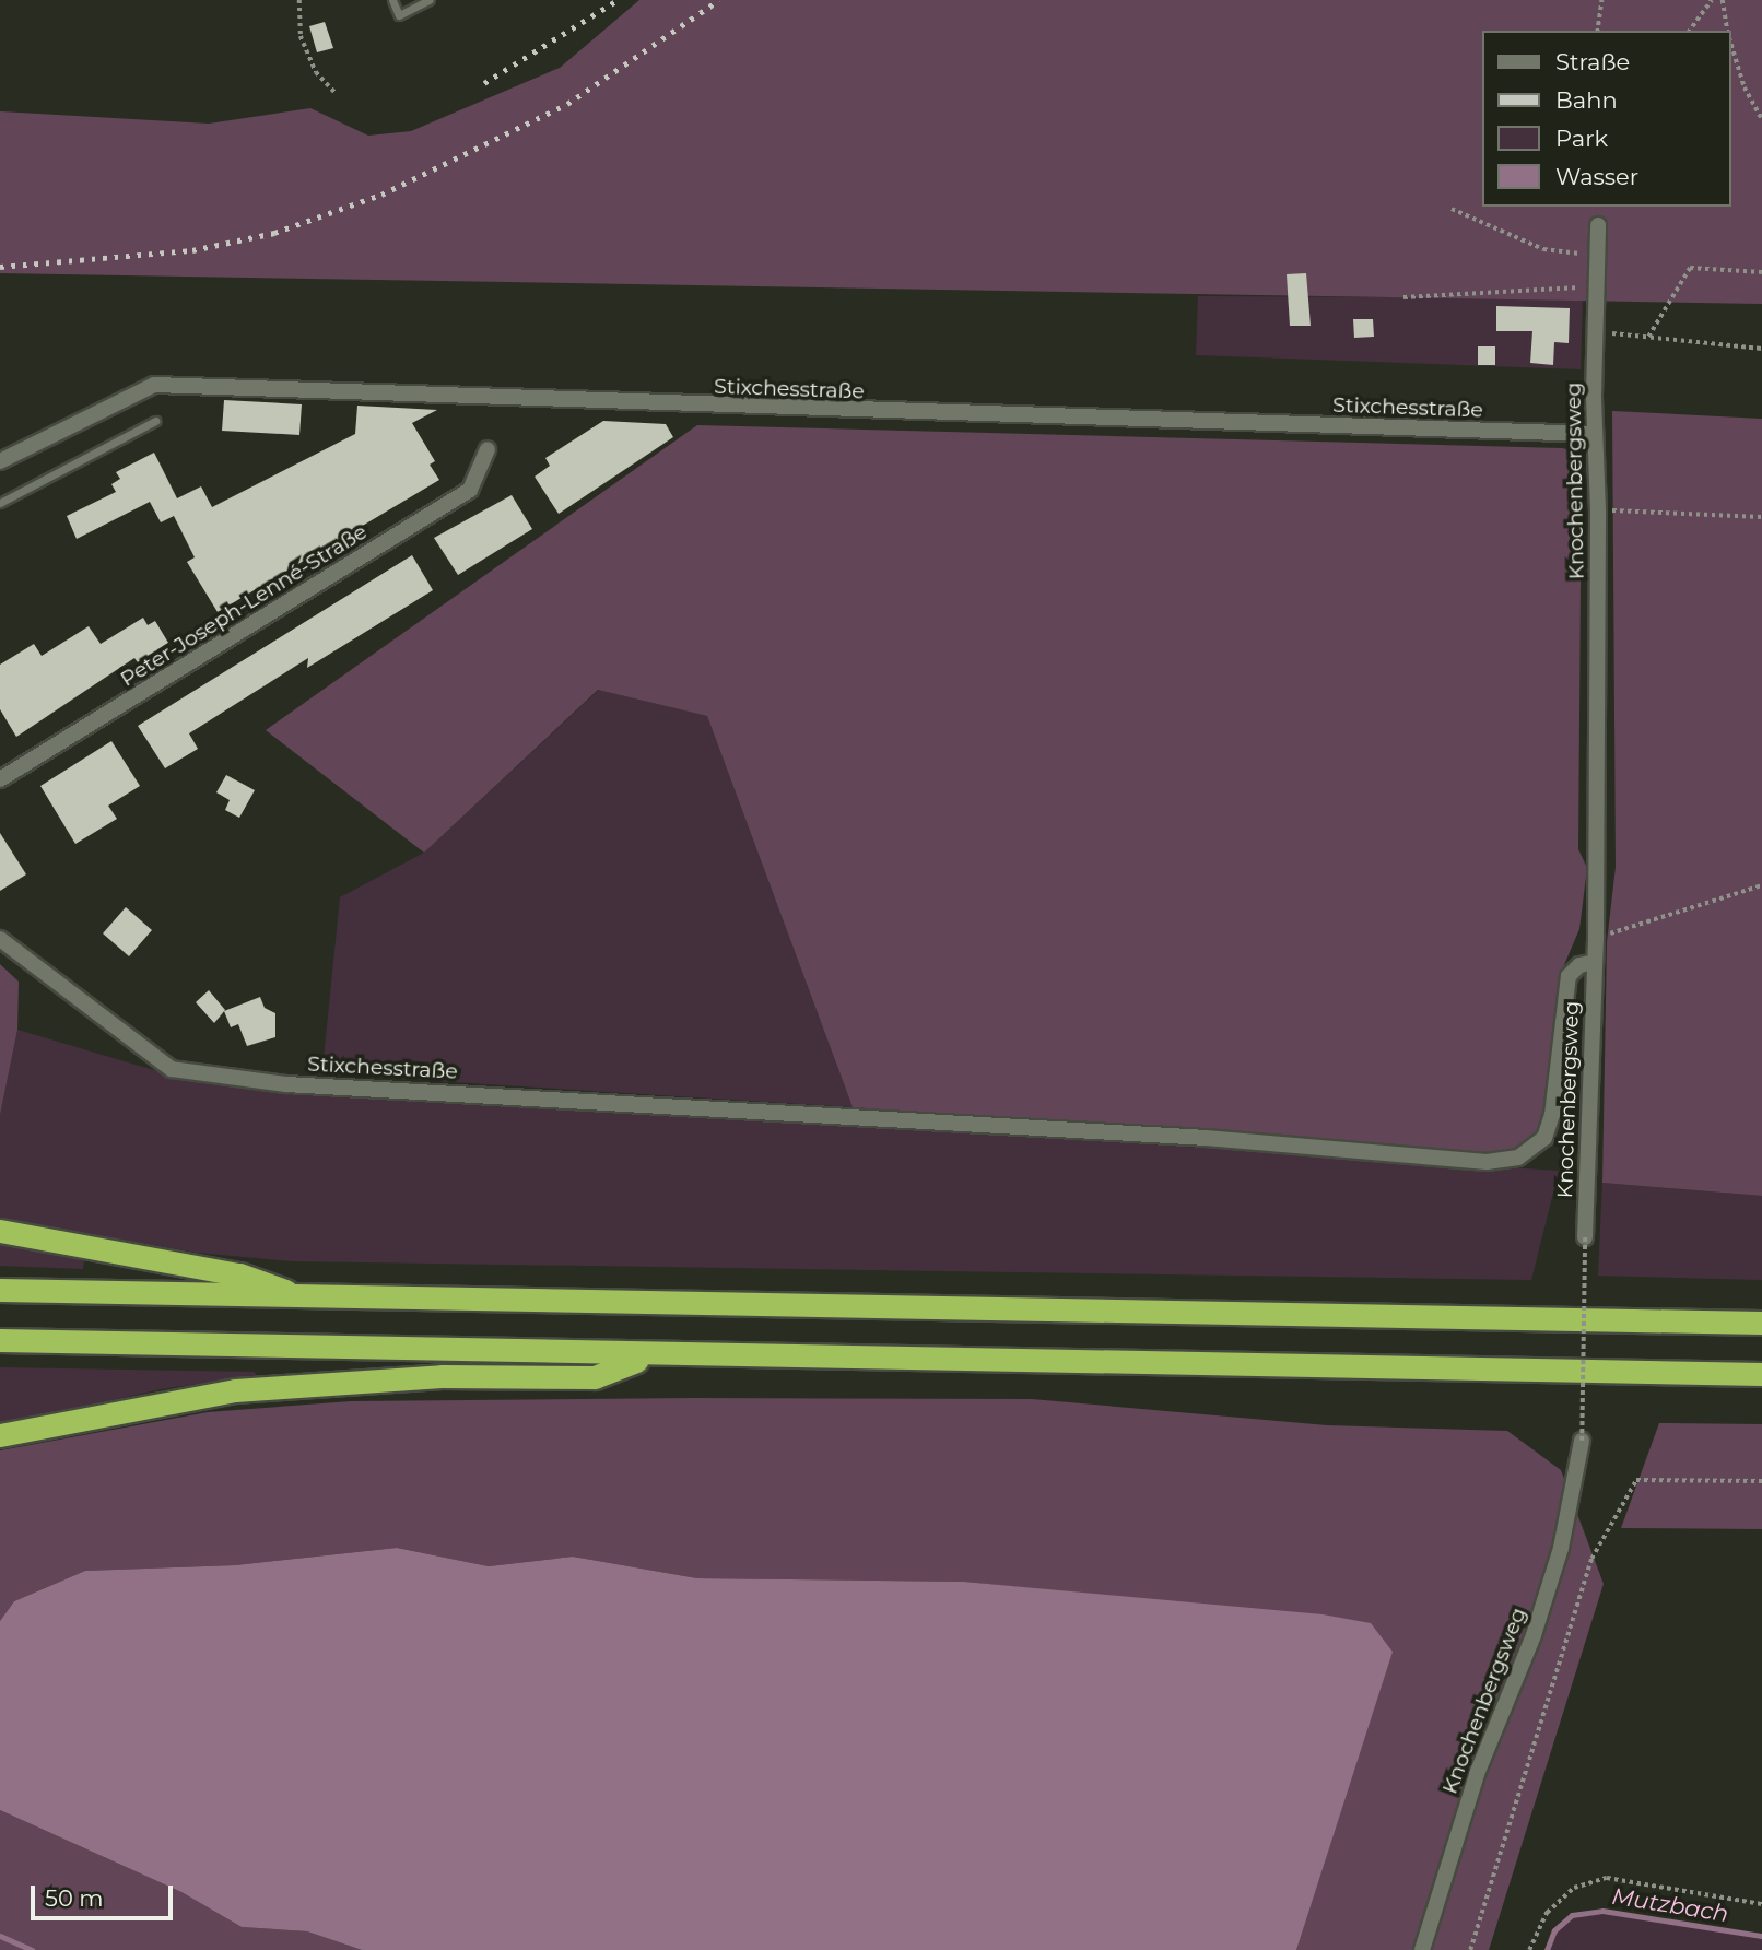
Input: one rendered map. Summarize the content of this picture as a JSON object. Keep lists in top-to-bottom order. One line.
{"streets":{"street":["Stixchesstraße","Knochenbergsweg","Peter-Joseph-Lenné-Straße"]},"crossings":[["Stixchesstraße","Knochenbergsweg"]],"water":["Mutzbach"],"legend":["Straße","Bahn","Park","Wasser"],"scale_bar":"50 m"}
